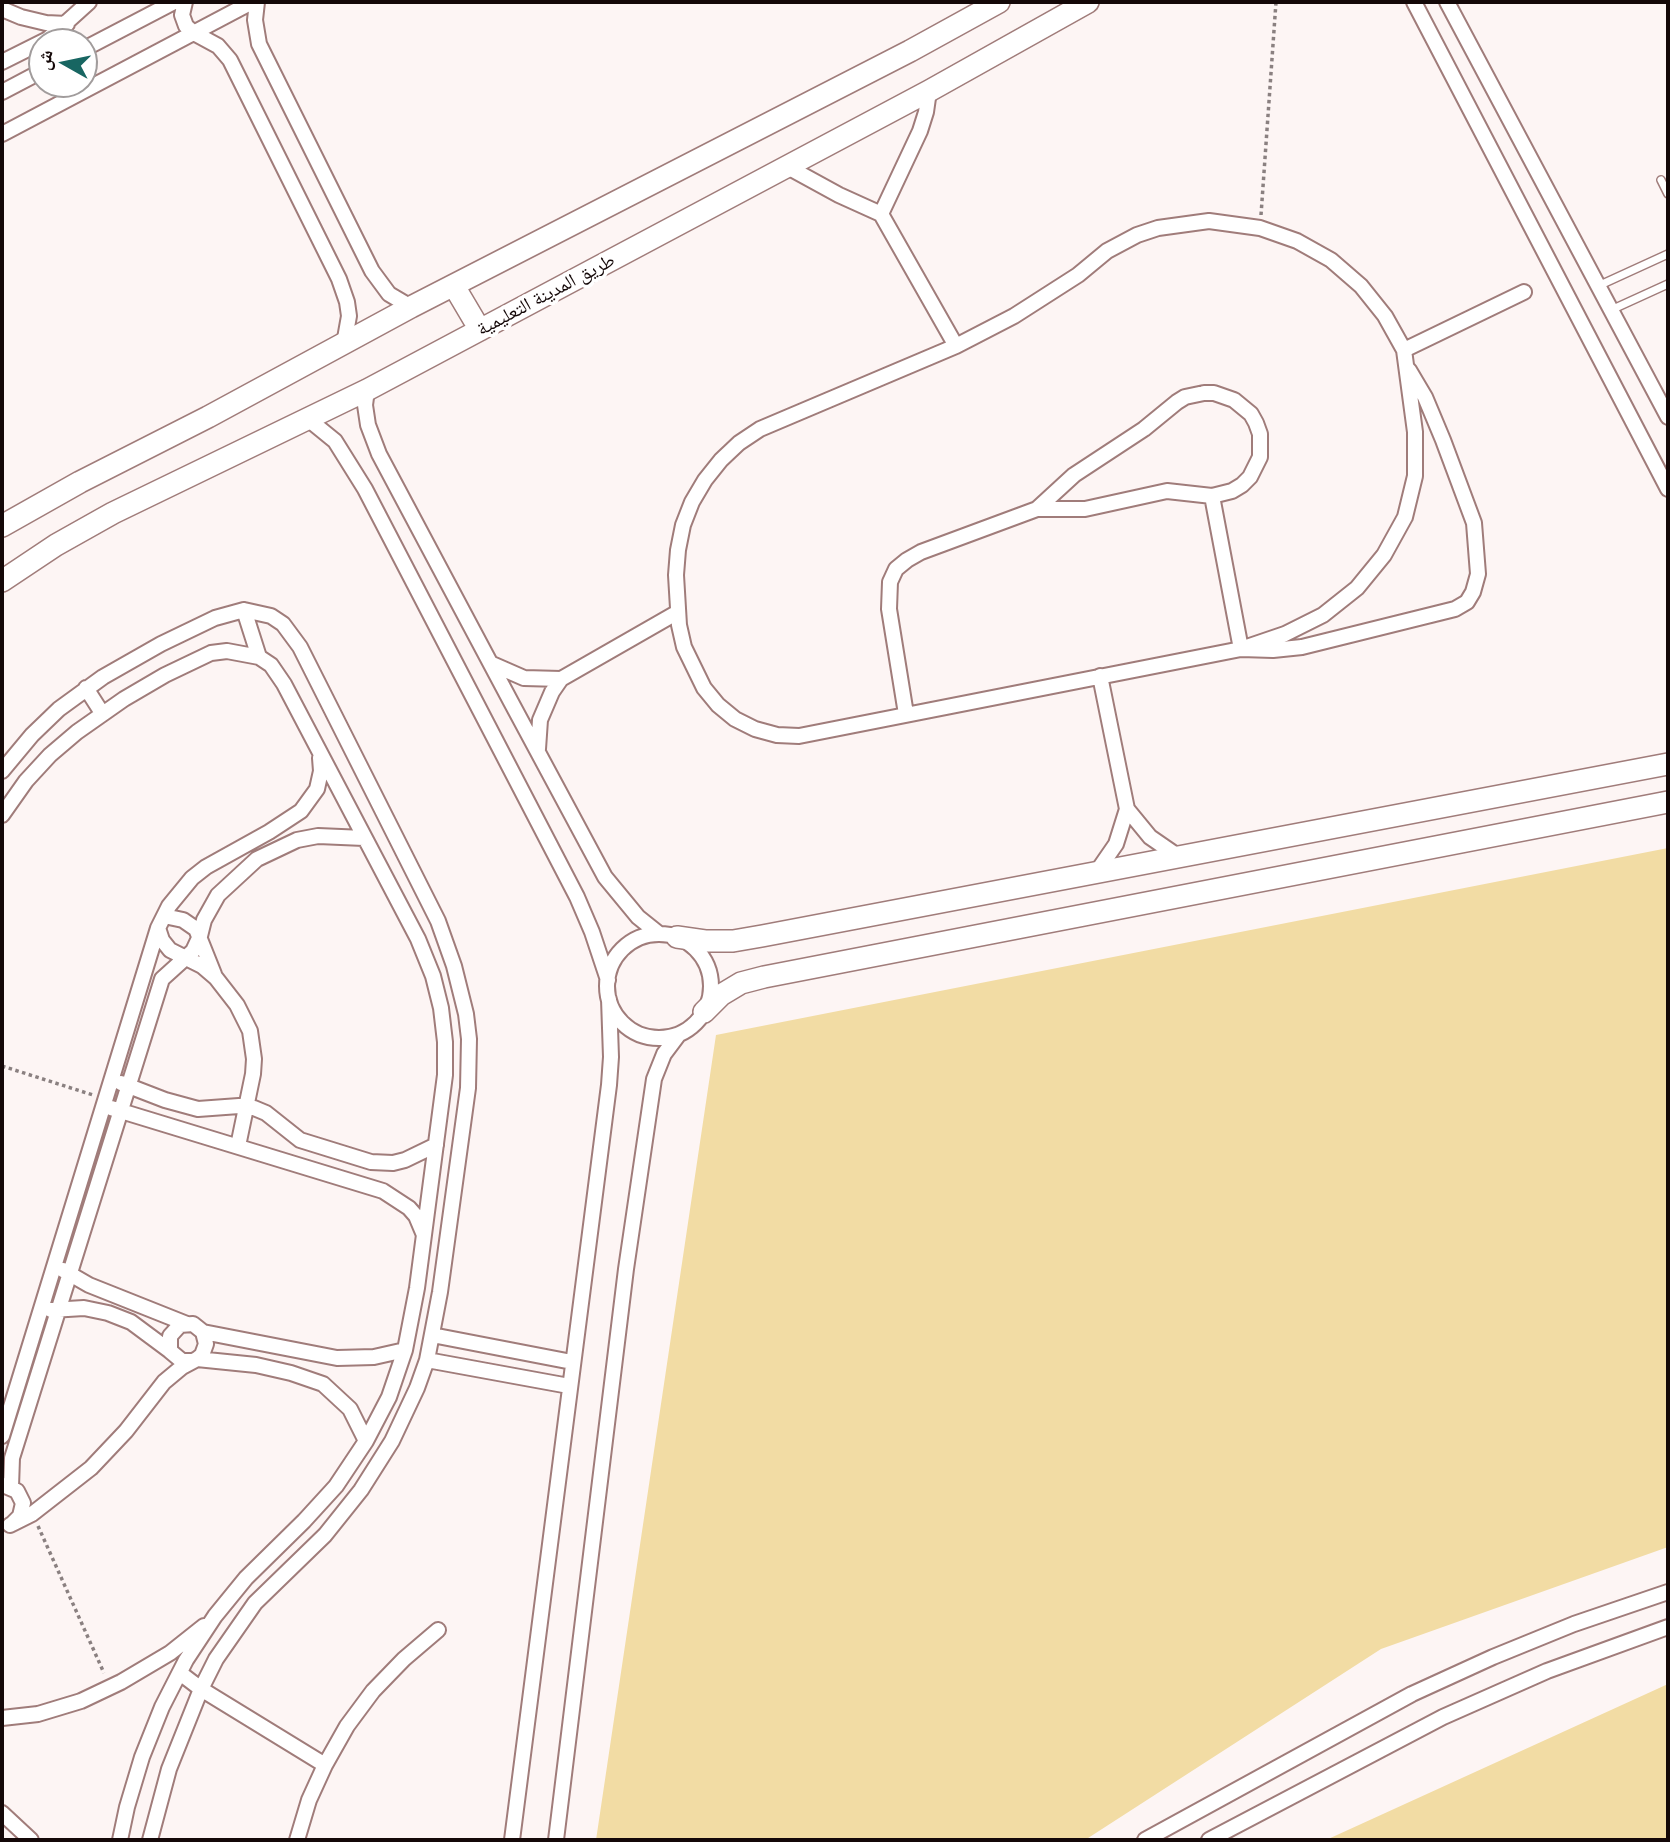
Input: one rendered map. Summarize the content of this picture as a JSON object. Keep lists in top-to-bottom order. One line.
{"streets":{"street":["طريق المدينة التعليمية"]},"north":"left"}
